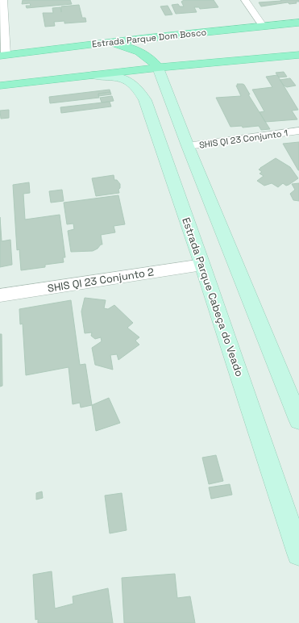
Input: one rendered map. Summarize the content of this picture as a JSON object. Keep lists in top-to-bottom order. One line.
{"streets":{"main road":["Estrada Parque Dom Bosco","Estrada Parque Cabeça do Veado"],"street":["SHIS QI 23 Conjunto 1","SHIS QI 23 Conjunto 2"]},"crossings":[["SHIS QI 23 Conjunto 2","Estrada Parque Cabeça do Veado"]]}
